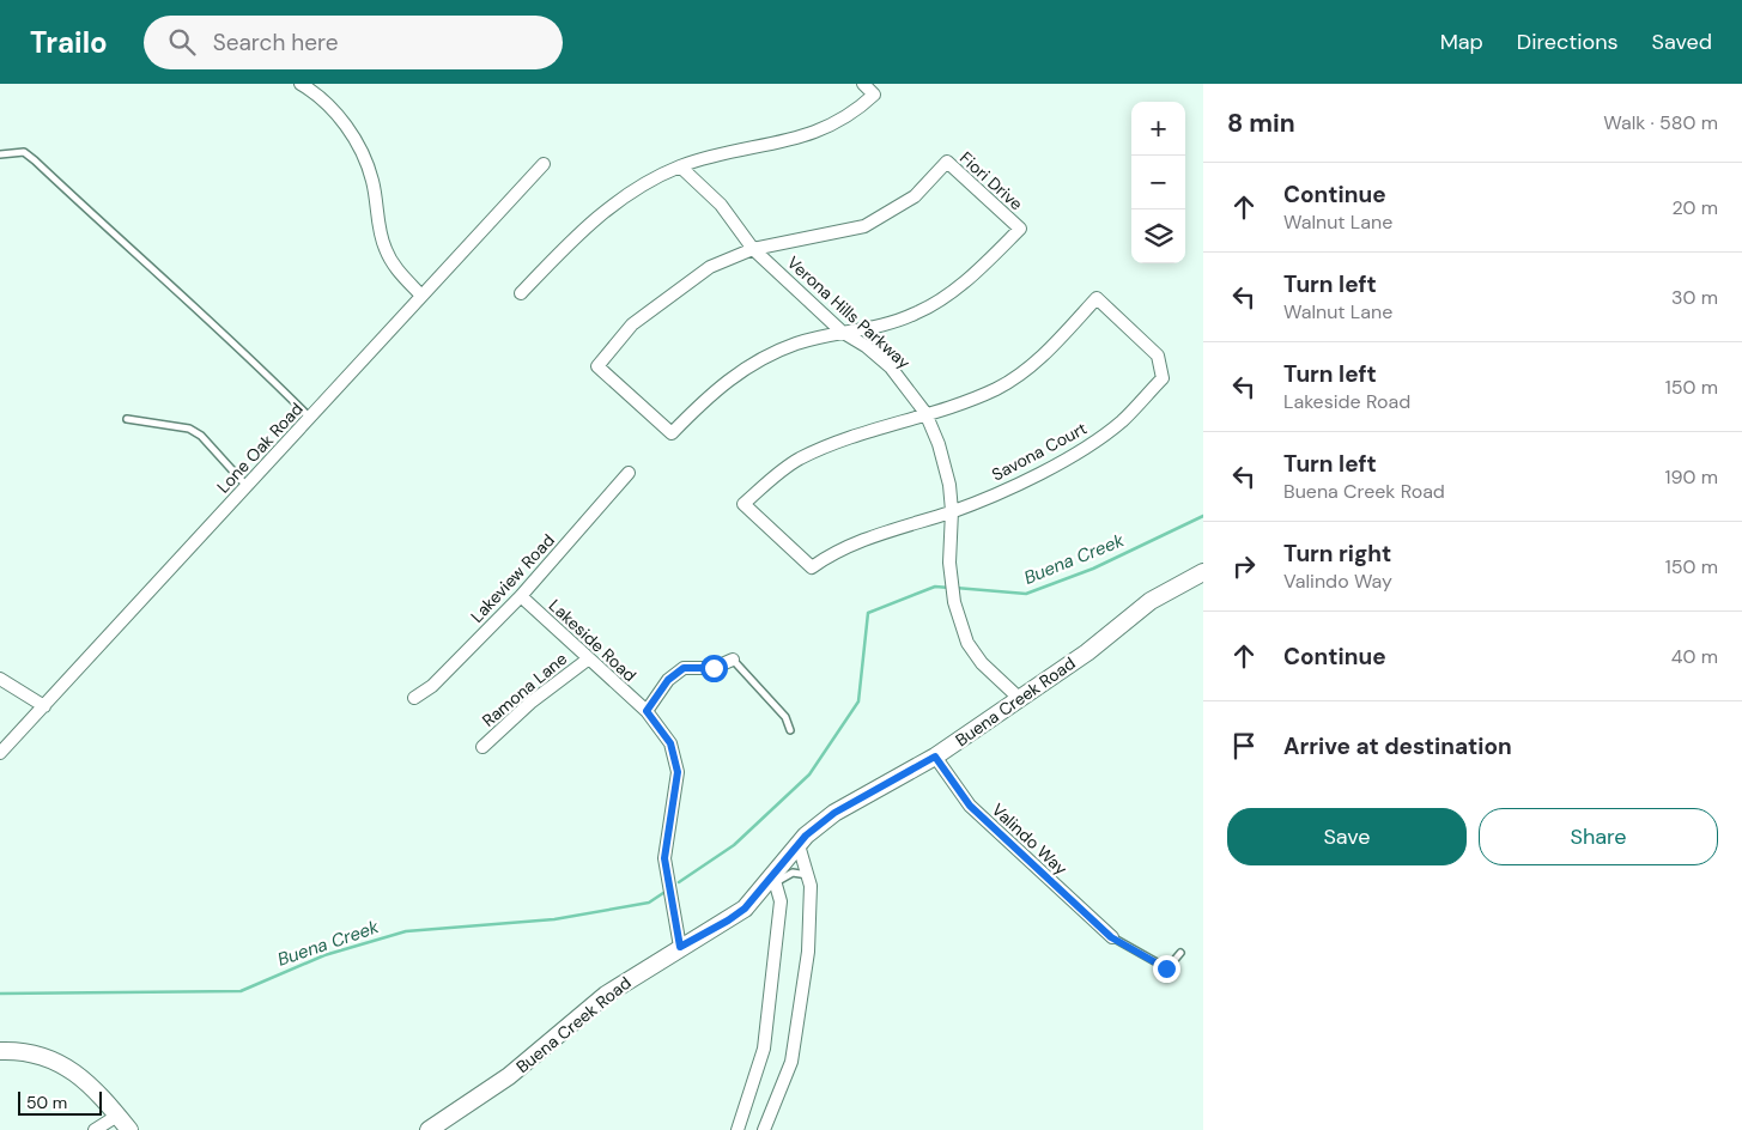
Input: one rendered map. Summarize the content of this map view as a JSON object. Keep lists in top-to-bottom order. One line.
{"streets":{"main road":["Buena Creek Road"],"street":["Fiori Drive","Verona Hills Parkway","Lone Oak Road","Savona Court","Lakeview Road","Lakeside Road","Ramona Lane","Valindo Way"]},"crossings":[["Fiori Drive","Verona Hills Parkway"],["Verona Hills Parkway","Savona Court"],["Verona Hills Parkway","Buena Creek Road"],["Lakeview Road","Lakeside Road"],["Lakeside Road","Ramona Lane"],["Lakeside Road","Buena Creek Road"],["Buena Creek Road","Valindo Way"]],"water":["Buena Creek"],"scale_bar":"50 m","page":{"header":"Trailo","search":"Search here","nav":["Map","Directions","Saved"],"heading":["8 min","Walk · 580 m"],"map_buttons":["+","−"],"list":[["Continue","Walnut Lane","20 m"],["Turn left","Walnut Lane","30 m"],["Turn left","Lakeside Road","150 m"],["Turn left","Buena Creek Road","190 m"],["Turn right","Valindo Way","150 m"],["Continue","40 m"],"Arrive at destination"],"buttons":["Save","Share"],"scale":"50 m"}}
